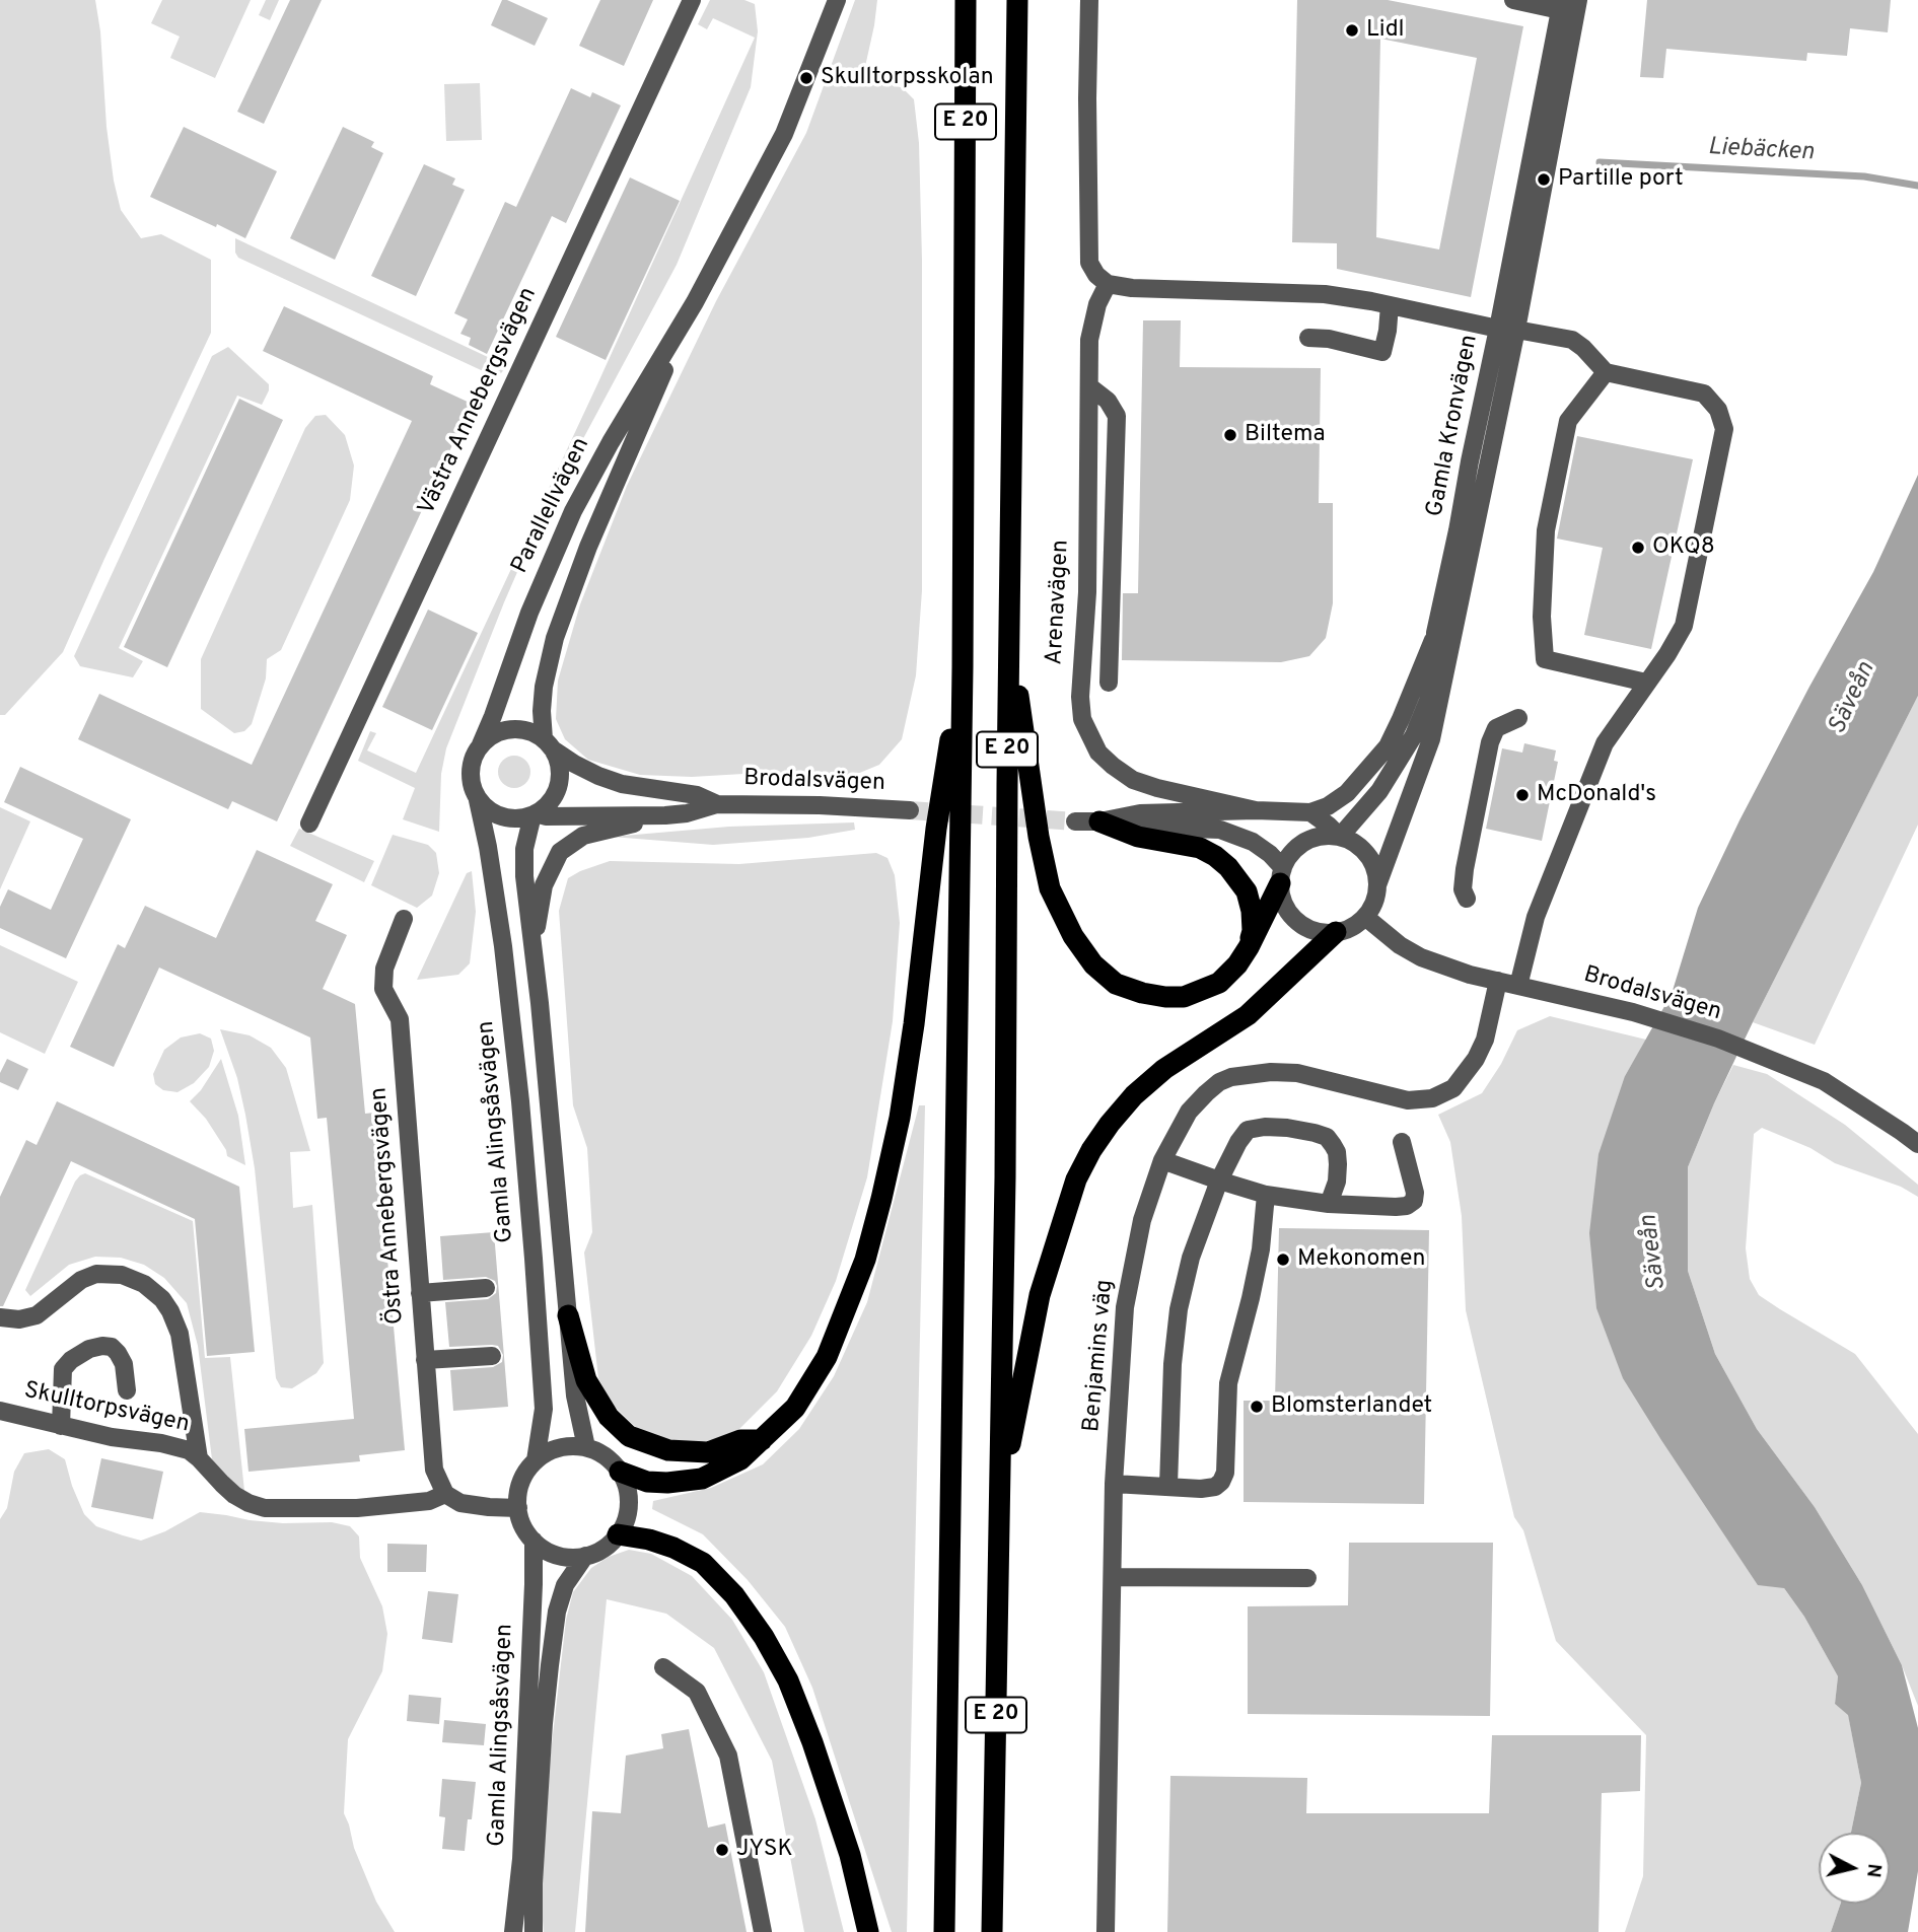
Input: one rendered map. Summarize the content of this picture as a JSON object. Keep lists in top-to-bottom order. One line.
{"streets":{"highway":["E 20"],"street":["Västra Annebergsvägen","Gamla Kronvägen","Parallellvägen","Arenavägen","Brodalsvägen","Gamla Alingsåsvägen","Östra Annebergsvägen","Benjamins väg","Skulltorpsvägen"]},"crossings":[["Gamla Kronvägen","Brodalsvägen"],["Parallellvägen","Brodalsvägen"],["Parallellvägen","Gamla Alingsåsvägen"],["Brodalsvägen","Gamla Alingsåsvägen"],["Brodalsvägen","Benjamins väg"],["Östra Annebergsvägen","Skulltorpsvägen"]],"water":["Liebäcken","Säveån"],"places":["Lidl","Skulltorpsskolan","Partille port","Biltema","OKQ8","McDonald's","Mekonomen","Blomsterlandet","JYSK"],"north":"right"}
